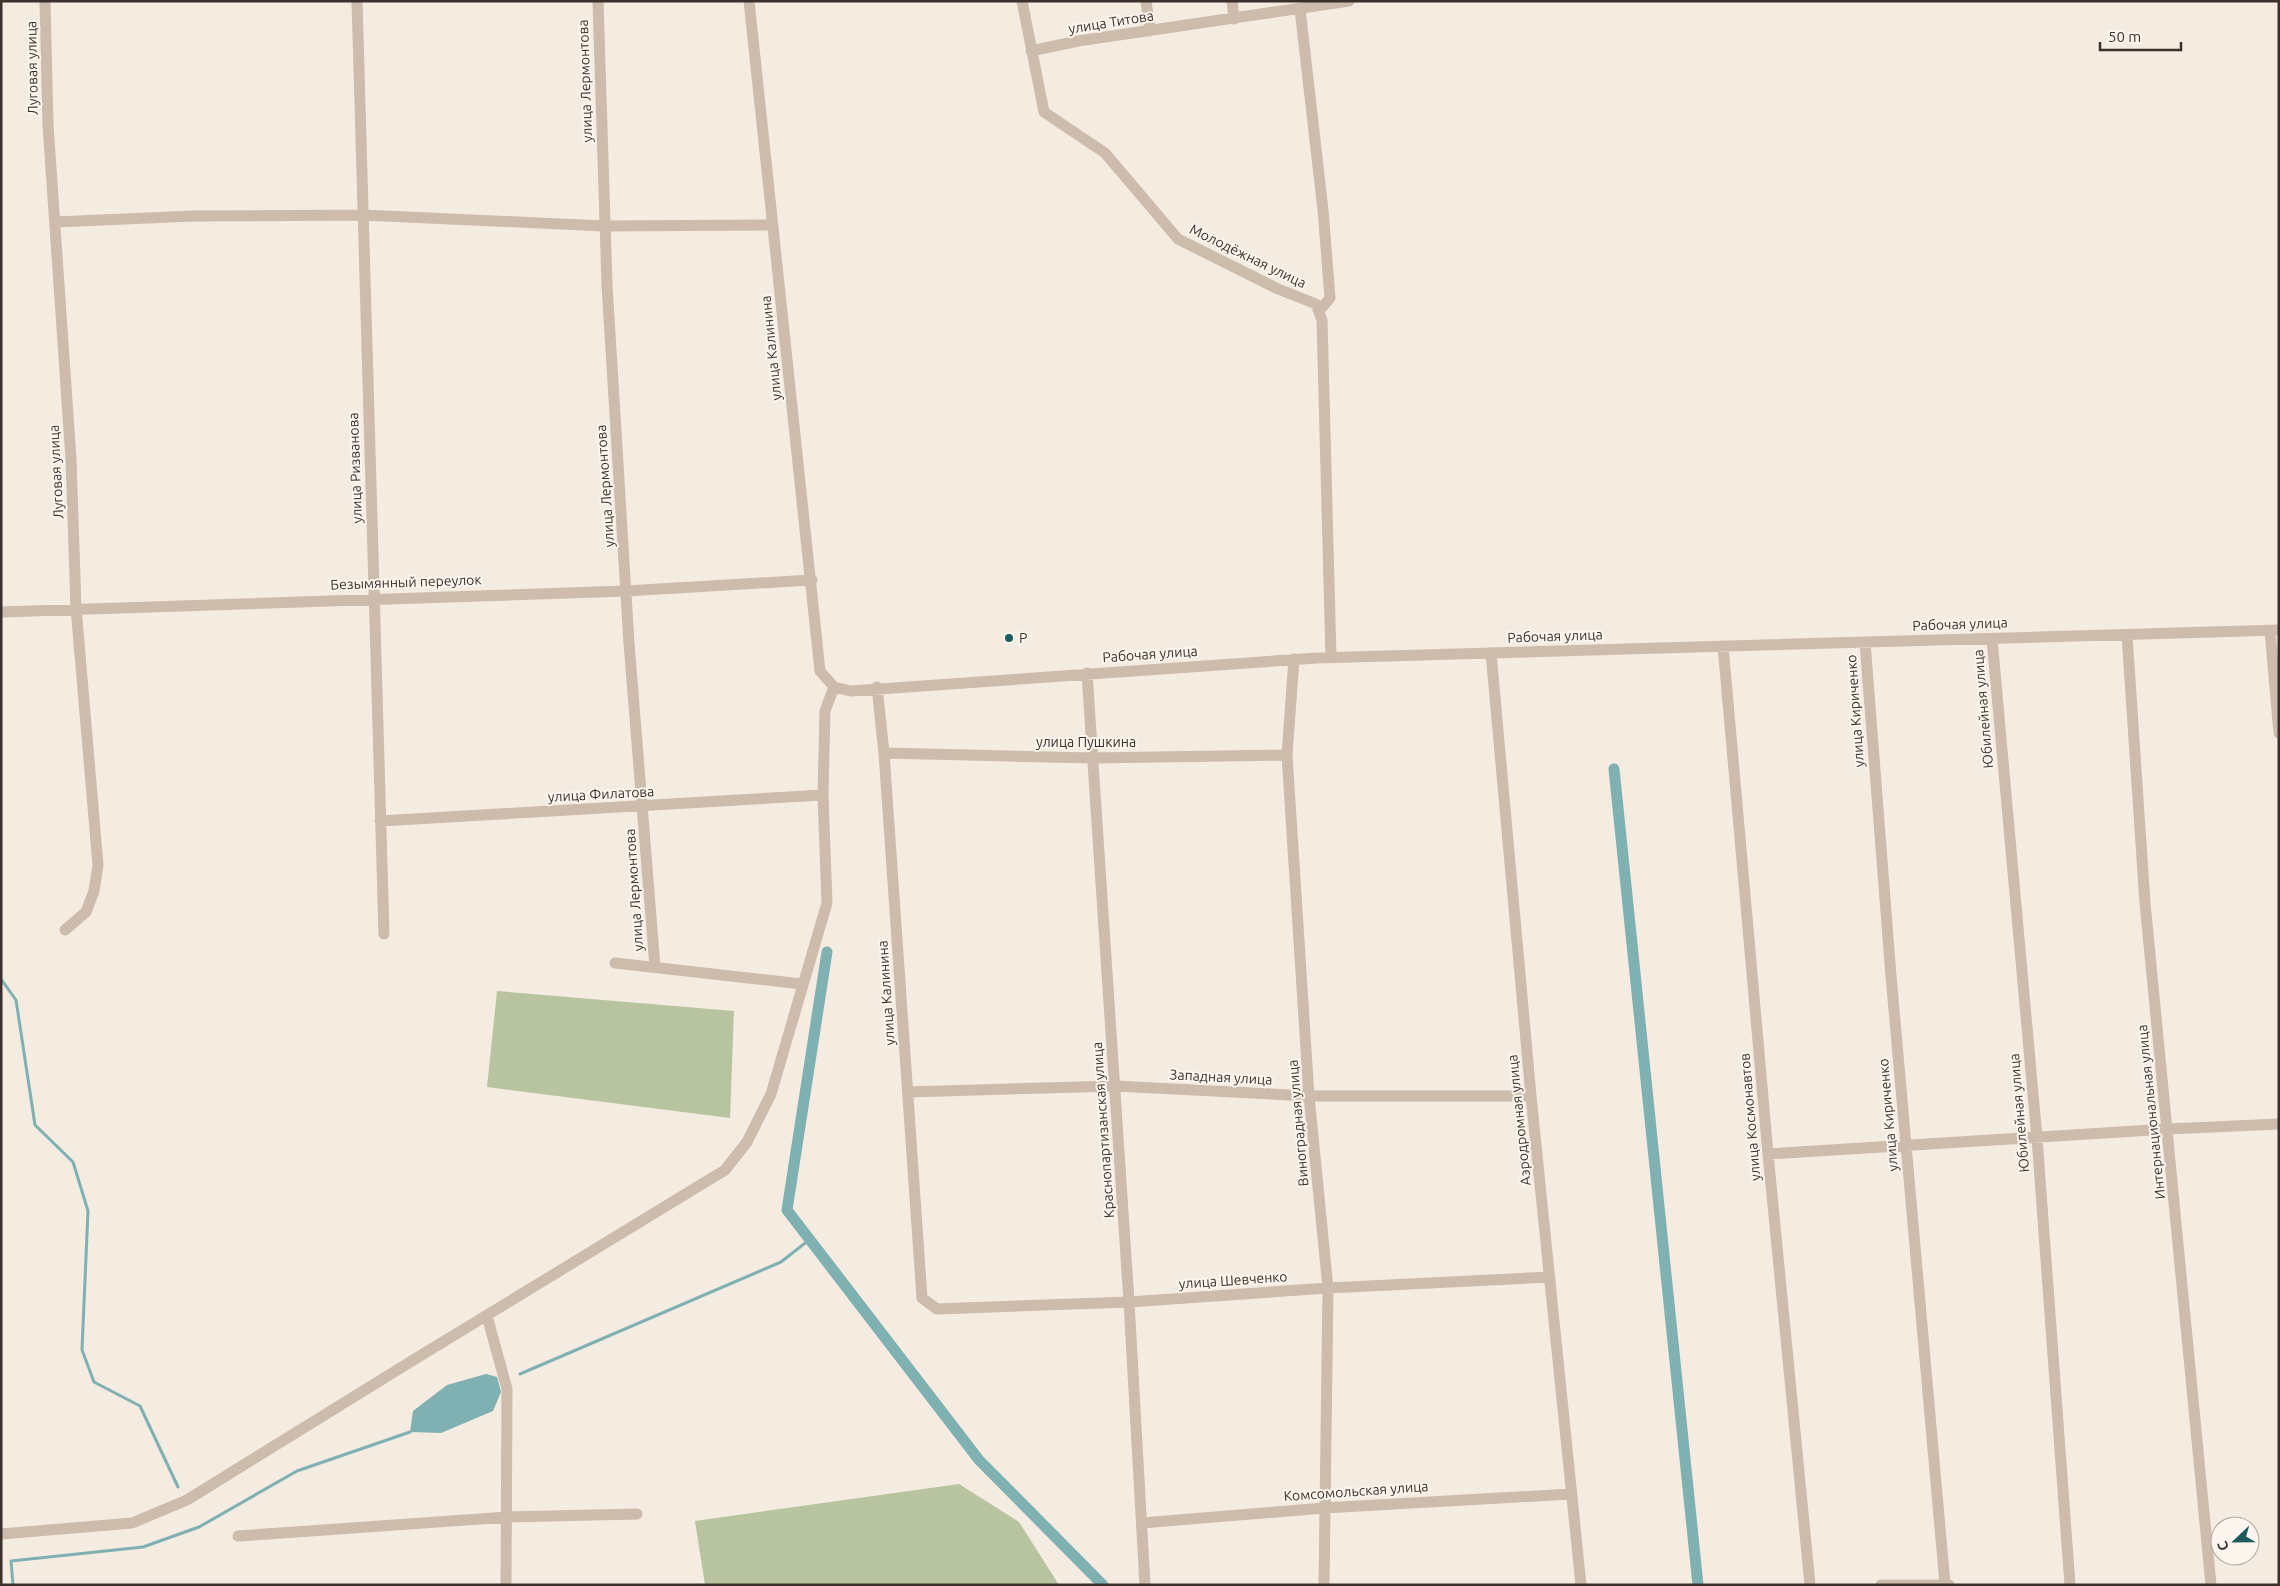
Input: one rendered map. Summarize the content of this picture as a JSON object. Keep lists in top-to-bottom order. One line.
{"streets":{"street":["улица Титова","Луговая улица","улица Лермонтова","Молодёжная улица","улица Калинина","улица Ризванова","Безымянный переулок","Рабочая улица","Юбилейная улица","улица Кириченко","улица Пушкина","улица Филатова","Западная улица","Интернациональная улица","улица Космонавтов","Аэродромная улица","Виноградная улица","Краснопартизанская улица","улица Шевченко","Комсомольская улица"]},"crossings":[["улица Титова","Молодёжная улица"],["Луговая улица","Безымянный переулок"],["улица Лермонтова","Безымянный переулок"],["улица Лермонтова","улица Филатова"],["улица Калинина","Безымянный переулок"],["улица Калинина","Рабочая улица"],["улица Калинина","улица Пушкина"],["улица Калинина","Западная улица"],["улица Калинина","улица Шевченко"],["улица Ризванова","Безымянный переулок"],["улица Ризванова","улица Филатова"],["Рабочая улица","Юбилейная улица"],["Рабочая улица","улица Кириченко"],["Рабочая улица","Интернациональная улица"],["Рабочая улица","улица Космонавтов"],["Рабочая улица","Аэродромная улица"],["Рабочая улица","Виноградная улица"],["Рабочая улица","Краснопартизанская улица"],["улица Пушкина","Виноградная улица"],["улица Пушкина","Краснопартизанская улица"],["Западная улица","Аэродромная улица"],["Западная улица","Виноградная улица"],["Западная улица","Краснопартизанская улица"],["Аэродромная улица","улица Шевченко"],["Аэродромная улица","Комсомольская улица"],["Виноградная улица","улица Шевченко"],["Виноградная улица","Комсомольская улица"],["Краснопартизанская улица","улица Шевченко"],["Краснопартизанская улица","Комсомольская улица"]],"places":["Р"],"scale_bar":"50 m","north":"left"}
